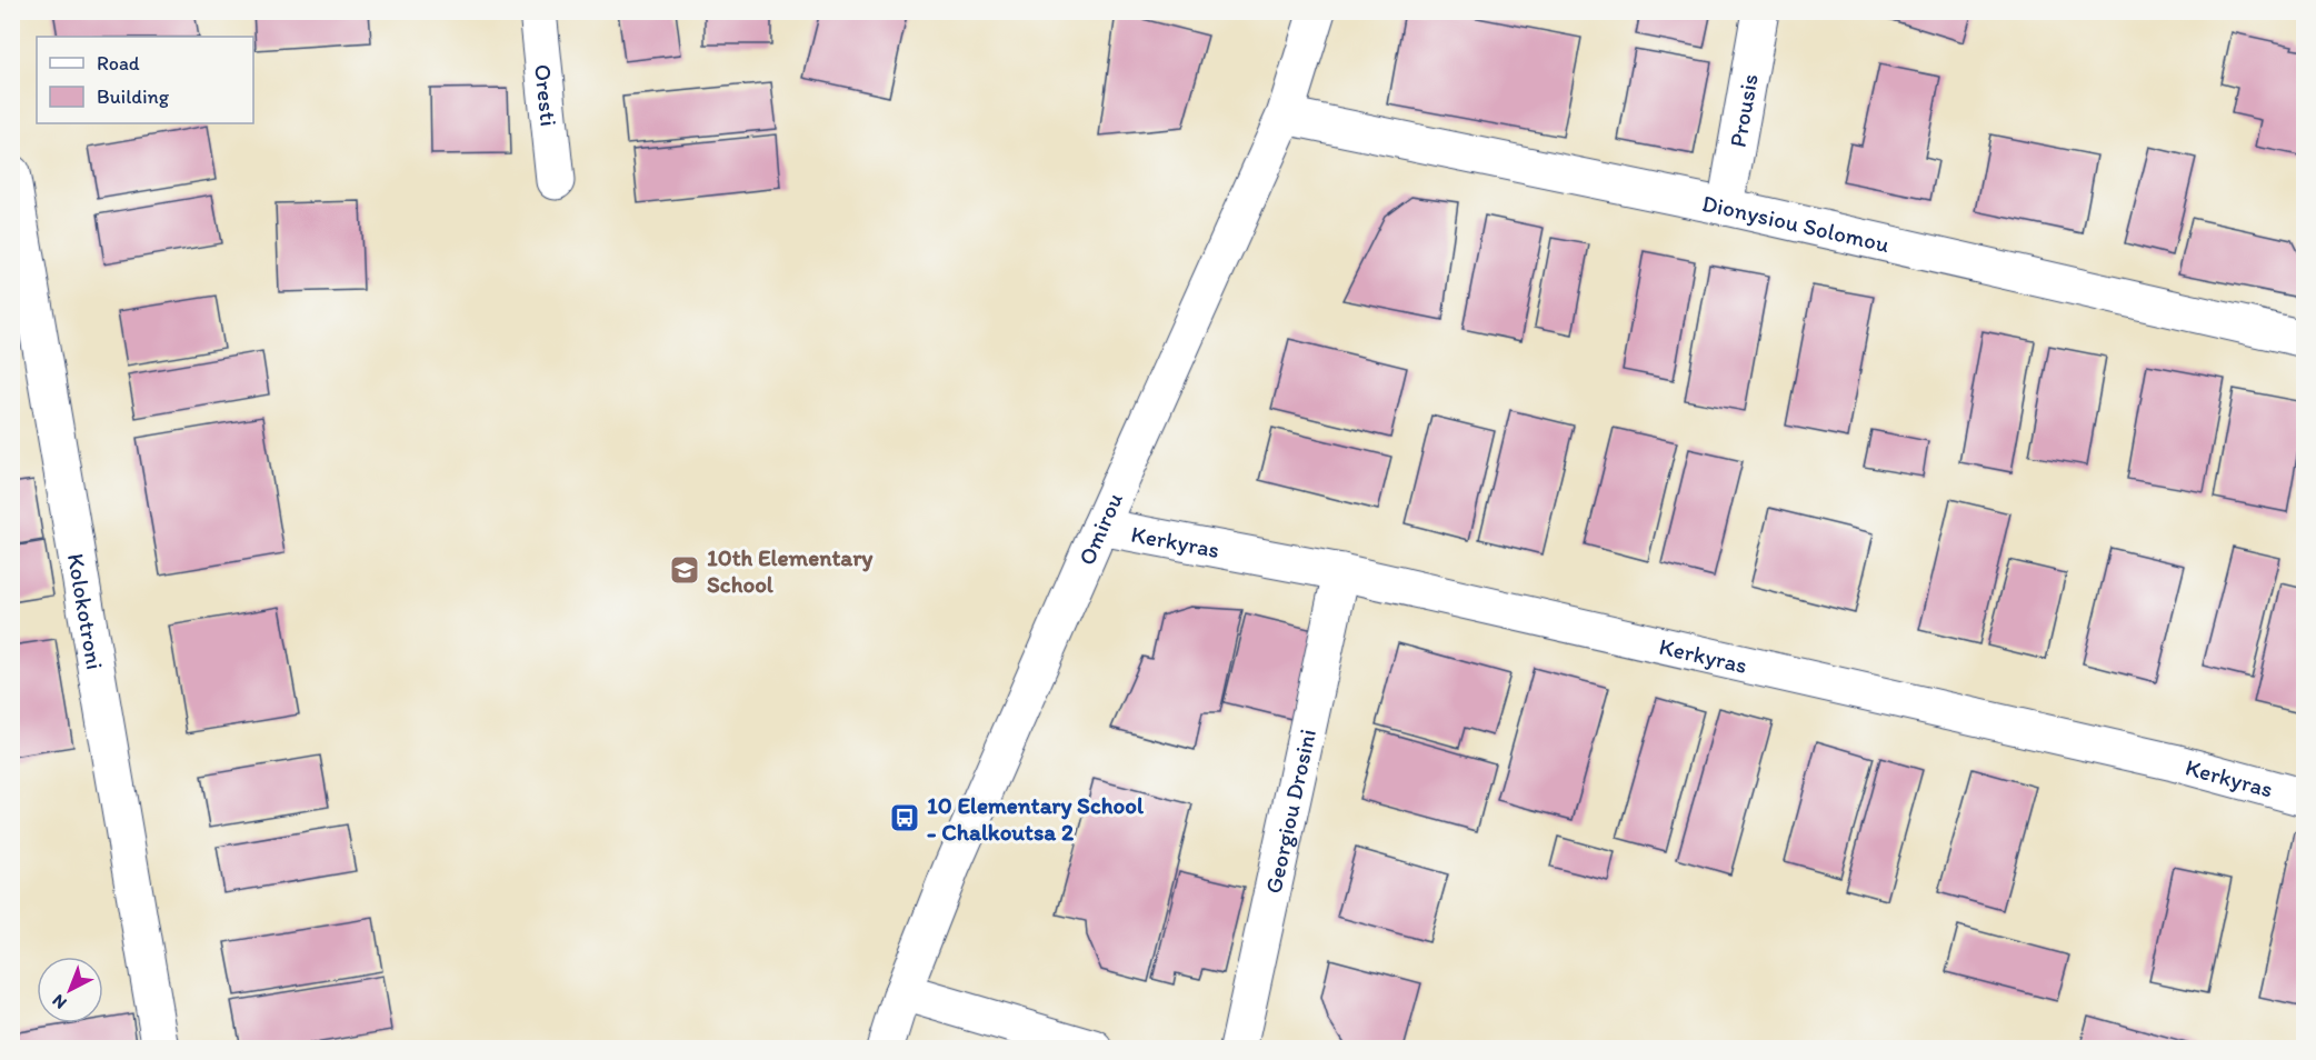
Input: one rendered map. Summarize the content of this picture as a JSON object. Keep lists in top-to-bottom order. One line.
{"streets":{"street":["Oresti","Prousis","Dionysiou Solomou","Omirou","Kerkyras","Kolokotroni","Georgiou Drosini"]},"crossings":[["Prousis","Dionysiou Solomou"],["Dionysiou Solomou","Omirou"],["Omirou","Kerkyras"],["Kerkyras","Georgiou Drosini"]],"places":{"school or university":["10th Elementary School"],"bus stop":["10 Elementary School - Chalkoutsa 2"]},"legend":["Road","Building"],"north":"bottom left"}
